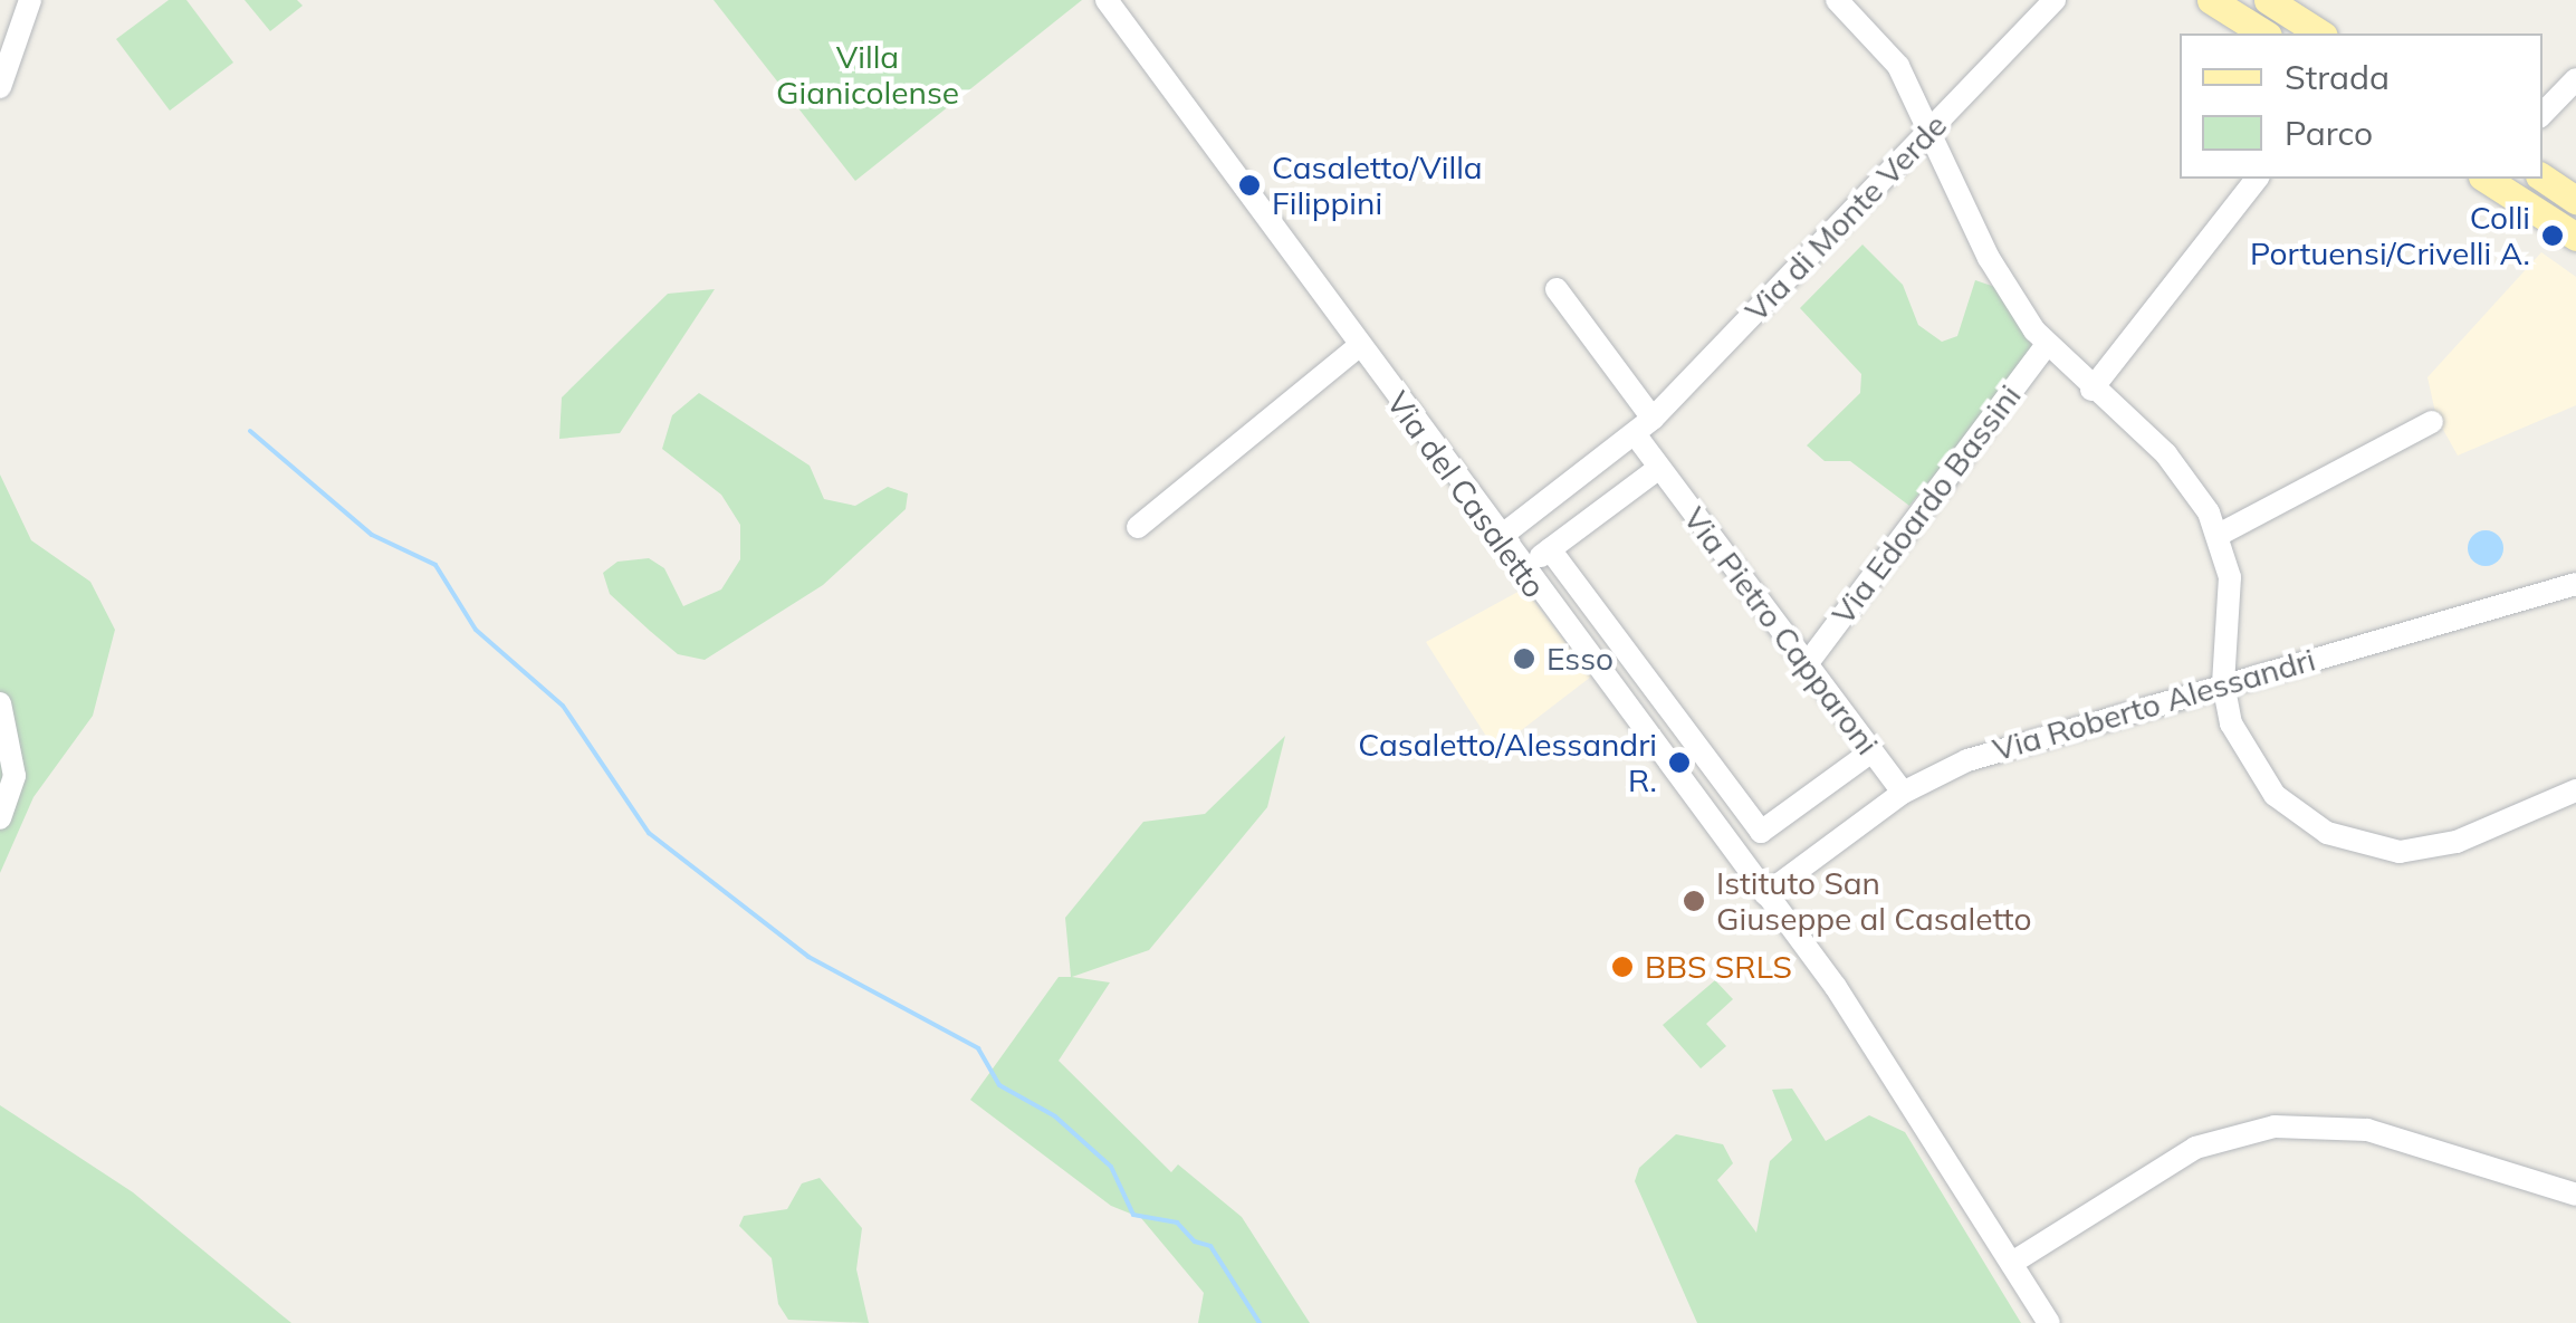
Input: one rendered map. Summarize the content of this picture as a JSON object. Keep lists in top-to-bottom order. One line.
{"streets":{"street":["Via di Monte Verde","Via del Casaletto","Via Edoardo Bassini","Via Pietro Capparoni","Via Roberto Alessandri"]},"crossings":[["Via di Monte Verde","Via del Casaletto"],["Via di Monte Verde","Via Pietro Capparoni"],["Via del Casaletto","Via Roberto Alessandri"],["Via Edoardo Bassini","Via Pietro Capparoni"],["Via Pietro Capparoni","Via Roberto Alessandri"]],"parks":["Villa Gianicolense"],"places":["Casaletto/Villa Filippini","Colli Portuensi/Crivelli A.","Esso","Casaletto/Alessandri R.","Istituto San Giuseppe al Casaletto","BBS SRLS"],"legend":["Strada","Parco"]}
